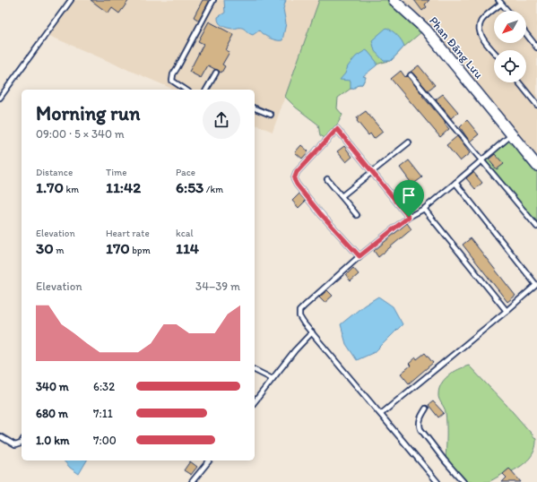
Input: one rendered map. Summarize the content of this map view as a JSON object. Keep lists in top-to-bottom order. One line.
{"streets":{"street":["Phan Đăng Lưu"]},"north":"bottom left","page":{"heading":["Morning run","09:00 · 5 × 340 m"],"stats":[["Distance","1.70 km"],["Time","11:42"],["Pace","6:53 /km"],["Elevation","30 m"],["Heart rate","170 bpm"],["kcal","114"]],"chart":["Elevation","34–39 m"],"list":[{"name":"340 m","note":"6:32"},{"name":"680 m","note":"7:11"},{"name":"1.0 km","note":"7:00"}]}}
